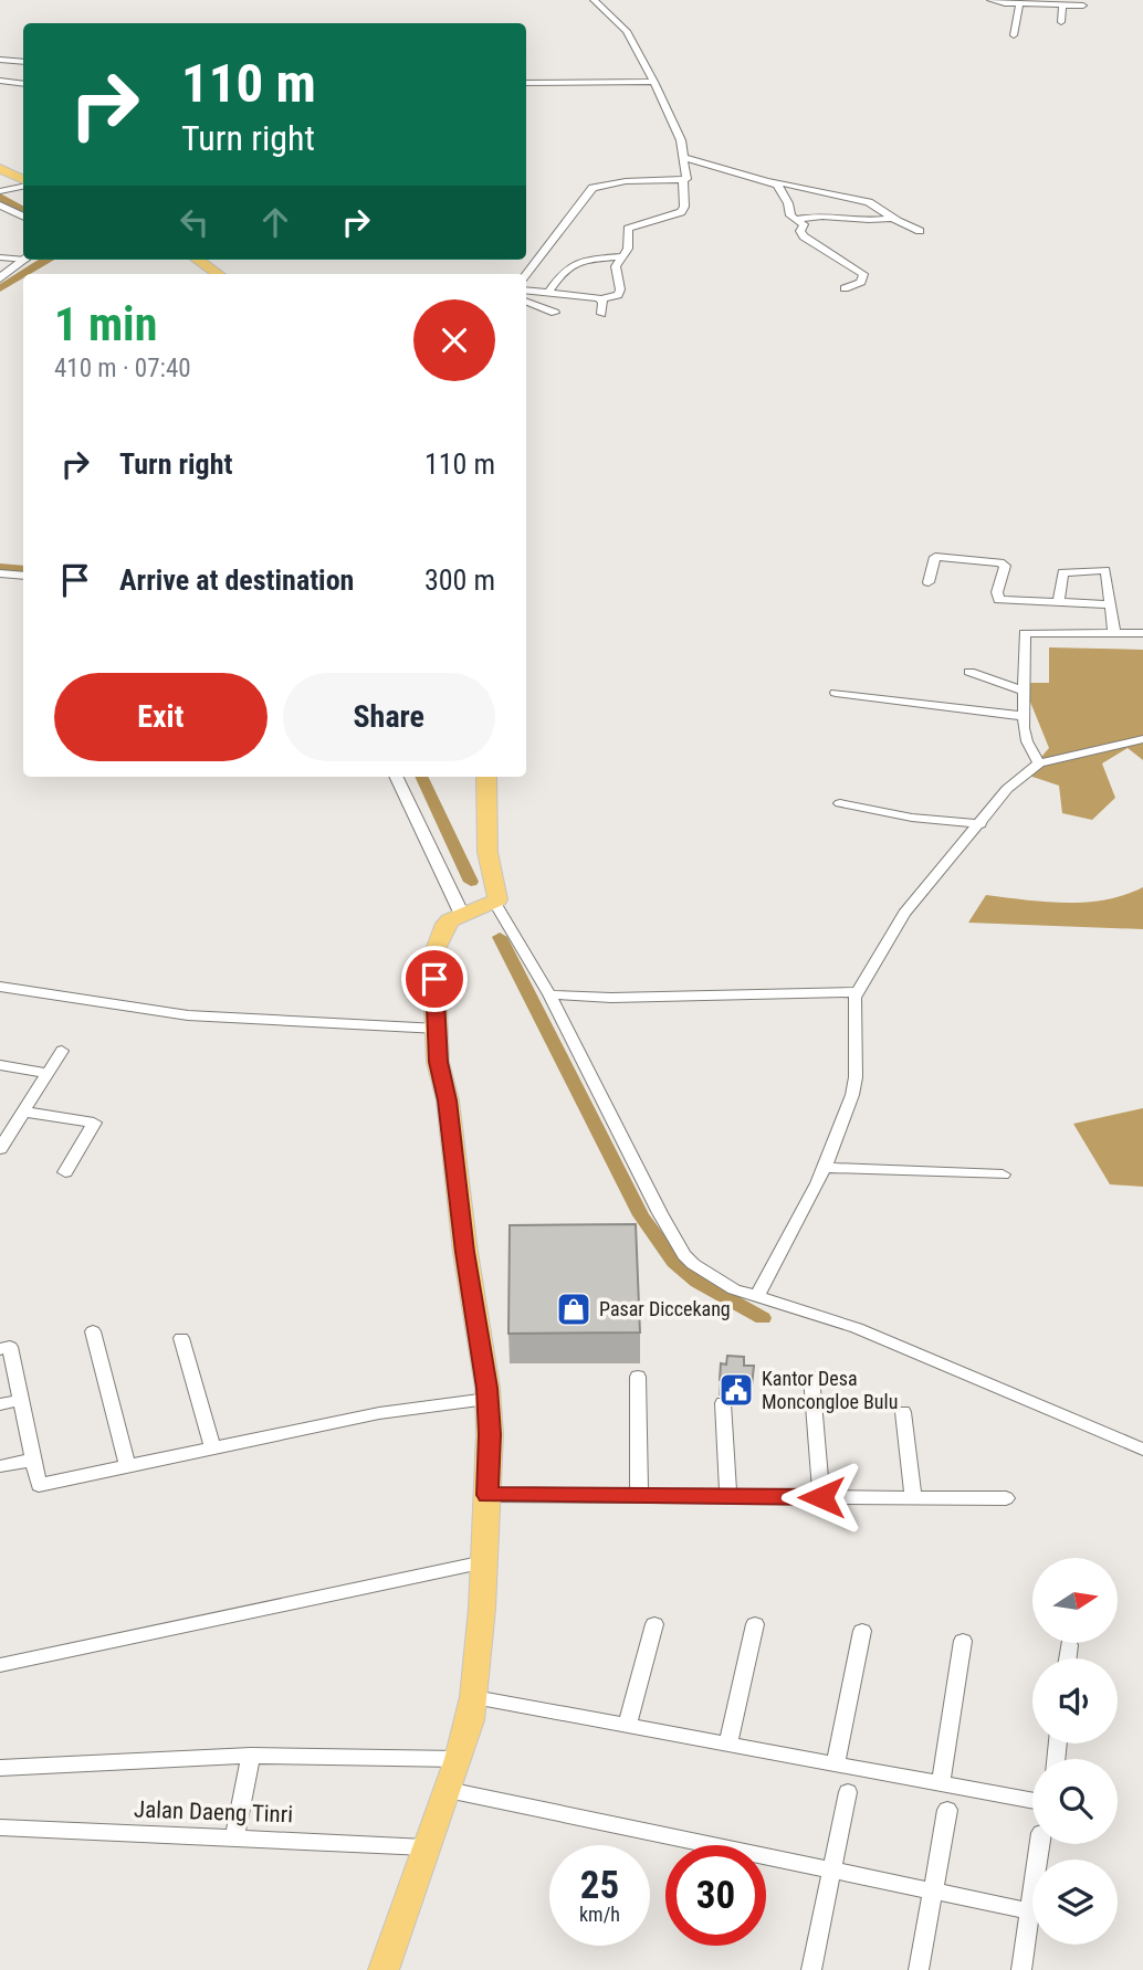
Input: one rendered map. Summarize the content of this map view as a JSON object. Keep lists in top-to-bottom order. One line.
{"streets":{"street":["Jalan Daeng Tinri"]},"places":{"shop":["Pasar Diccekang"],"public building":["Kantor Desa Moncongloe Bulu"]},"north":"right","page":{"turn":["110 m","Turn right"],"heading":["1 min","410 m · 07:40"],"list":[{"name":"Turn right","value":"110 m"},{"name":"Arrive at destination","value":"300 m"}],"buttons":["Exit","Share"],"speed":"25 km/h","limit":"30"}}
